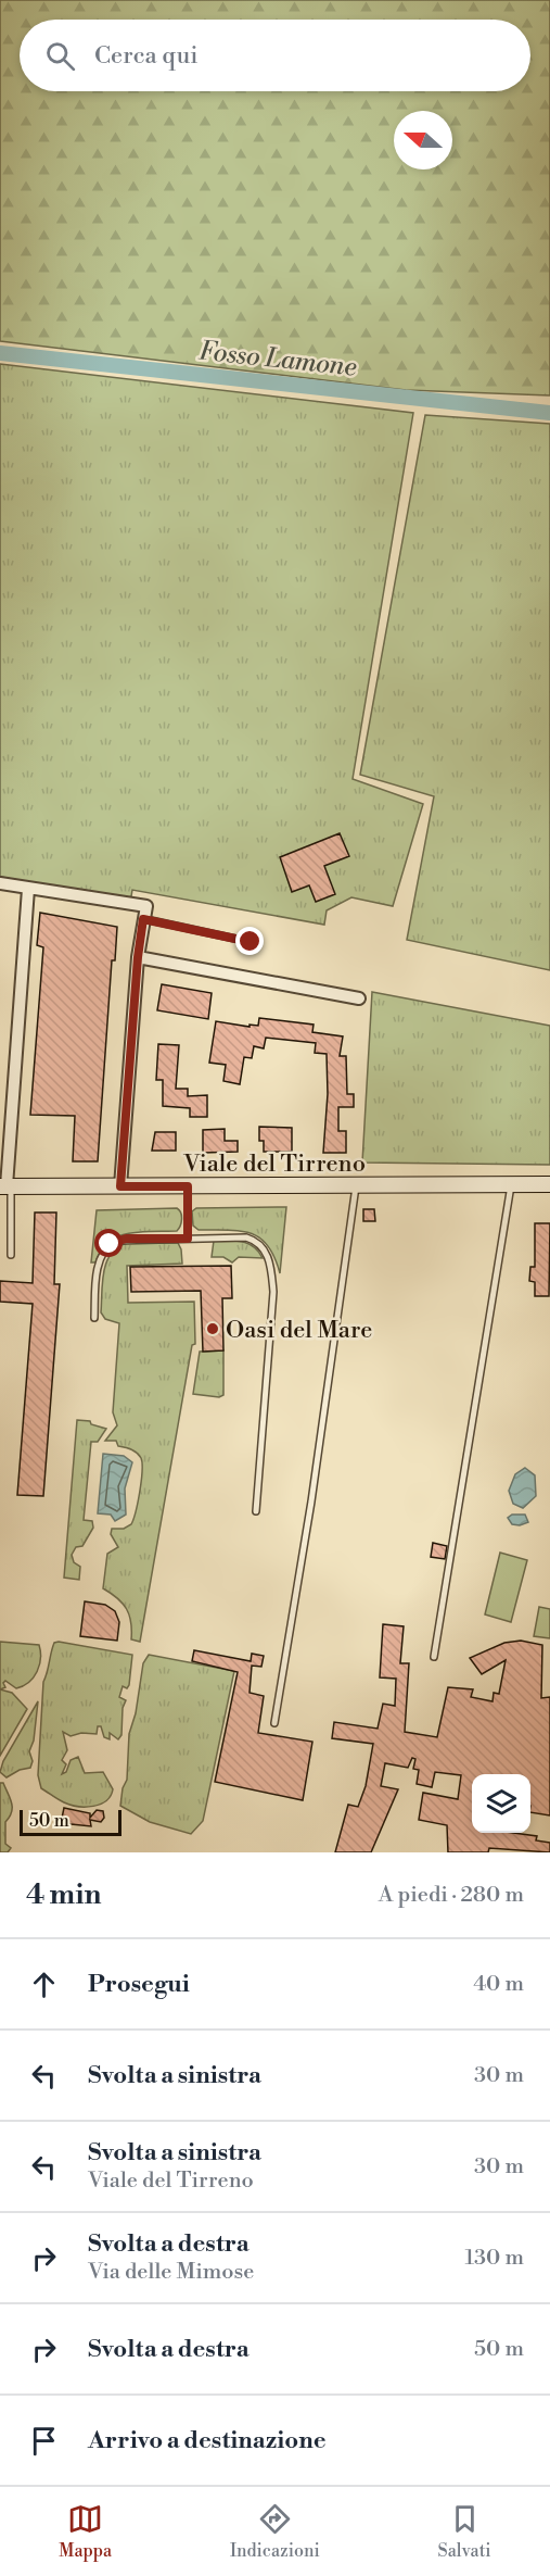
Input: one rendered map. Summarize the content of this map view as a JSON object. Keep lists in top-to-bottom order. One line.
{"streets":{"main road":["Viale del Tirreno"]},"water":["Fosso Lamone"],"places":["Oasi del Mare"],"scale_bar":"50 m","north":"left","page":{"search":"Cerca qui","scale":"50 m","heading":["4 min","A piedi · 280 m"],"list":[["Prosegui","40 m"],["Svolta a sinistra","30 m"],["Svolta a sinistra","Viale del Tirreno","30 m"],["Svolta a destra","Via delle Mimose","130 m"],["Svolta a destra","50 m"],"Arrivo a destinazione"],"nav":["Mappa","Indicazioni","Salvati"]}}
